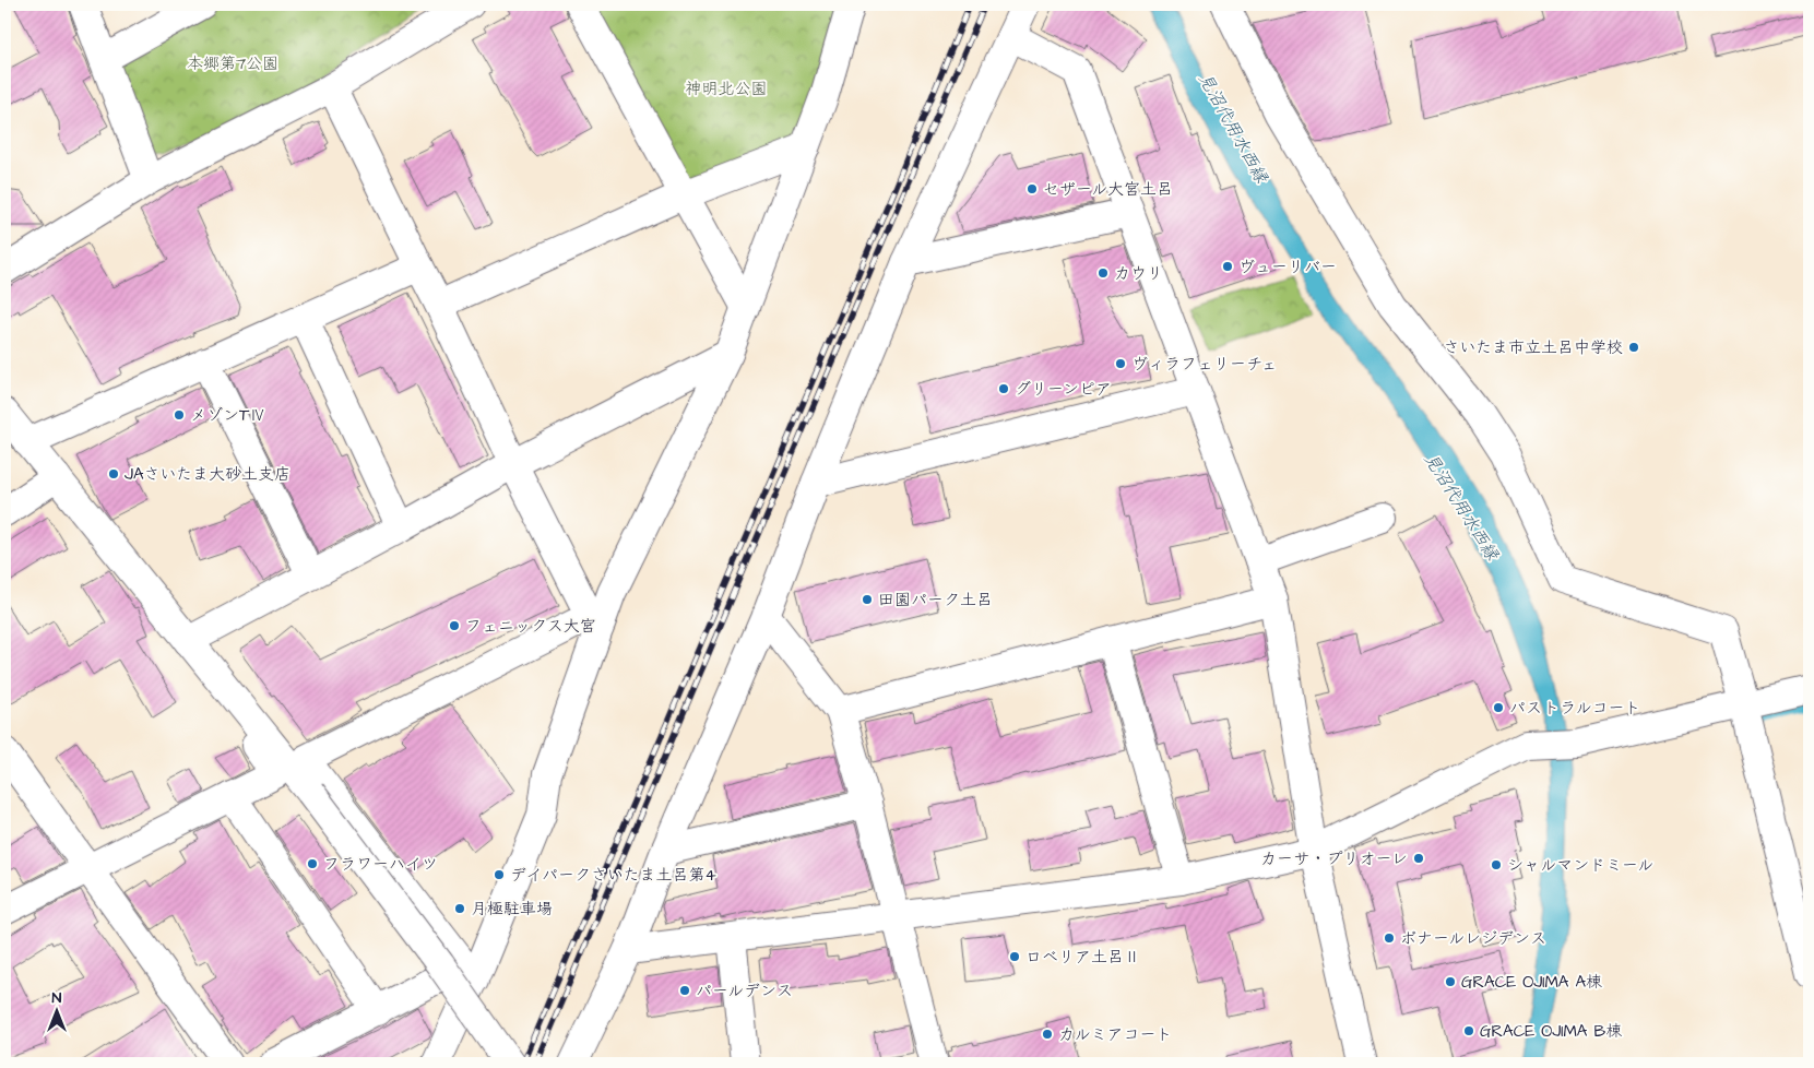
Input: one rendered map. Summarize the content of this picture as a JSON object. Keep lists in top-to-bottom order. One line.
{"water":["見沼代用水西縁"],"parks":["本郷第7公園","神明北公園"],"places":["セザール大宮土呂","ヴューリバー","カウリ","さいたま市立土呂中学校","ヴィラフェリーチェ","グリーンピア","メゾンTⅣ","JAさいたま大砂土支店","田園パーク土呂","フェニックス大宮","パストラルコート","カーサ・プリオーレ","フラワーハイツ","シャルマンドミール","デイパークさいたま土呂第4","月極駐車場","ボナールレジデンス","ロベリア土呂Ⅱ","GRACE OJIMA A棟","パールデンス","GRACE OJIMA B棟","カルミアコート"],"north":"top"}
